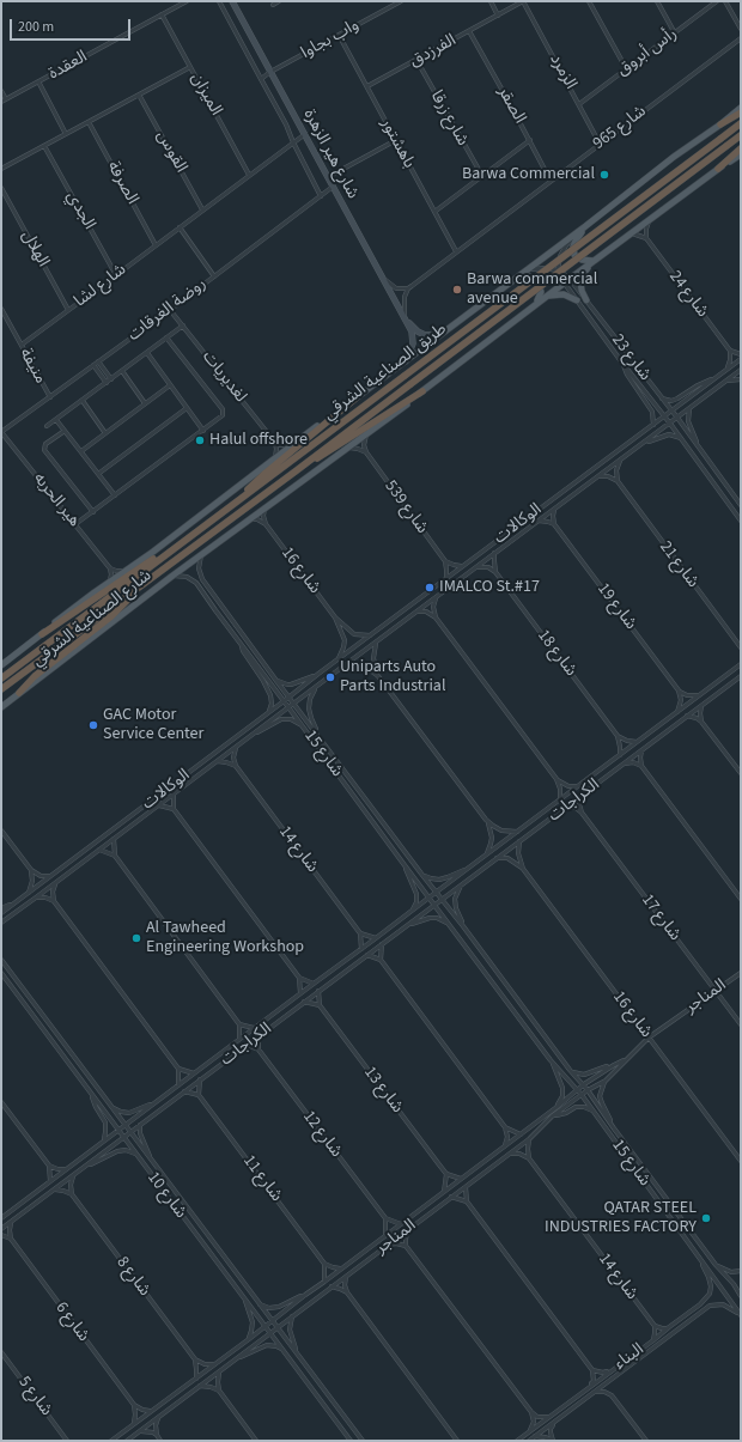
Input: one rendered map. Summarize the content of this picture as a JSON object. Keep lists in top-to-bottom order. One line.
{"streets":{"highway":["طريق الصناعية الشرقي"],"main road":["شارع الصناعية الشرقي"],"street":["واب بجاوا","الفرزدق","رأس أبروق","العقدة","الزمرد","الميزان","الصقر","شارع زرقا","شارع 965","باهشتور","القوس","شارع هير الزهرة","الصرفة","الجدي","الهلال","شارع لشا","شارع 24","روضة الغرقات","شارع 23","منيفة","لغديريات","هير الحربه","شارع 539","الوكالات","شارع 21","شارع 16","شارع 19","شارع 18","شارع 15","الكراجات","شارع 14","شارع 17","المناجر","شارع 13","شارع 12","شارع 11","شارع 10","شارع 8","شارع 6","البناء","شارع 5"]},"crossings":[["واب بجاوا","باهشتور"],["واب بجاوا","شارع هير الزهرة"],["الفرزدق","الزمرد"],["الفرزدق","الصقر"],["الفرزدق","شارع زرقا"],["الفرزدق","باهشتور"],["رأس أبروق","الزمرد"],["العقدة","الميزان"],["الزمرد","شارع 965"],["الميزان","شارع لشا"],["الصقر","شارع 965"],["شارع 965","باهشتور"],["القوس","شارع لشا"],["شارع هير الزهرة","شارع لشا"],["شارع هير الزهرة","روضة الغرقات"],["شارع هير الزهرة","طريق الصناعية الشرقي"],["الصرفة","شارع لشا"],["الجدي","شارع لشا"],["الهلال","شارع لشا"],["شارع لشا","منيفة"],["روضة الغرقات","منيفة"],["روضة الغرقات","لغديريات"],["روضة الغرقات","هير الحربه"],["شارع 23","الوكالات"],["طريق الصناعية الشرقي","شارع الصناعية الشرقي"],["الوكالات","شارع 16"],["الوكالات","شارع 15"],["شارع 16","الكراجات"],["شارع 16","المناجر"],["شارع الصناعية الشرقي","شارع 15"],["شارع 18","الكراجات"],["شارع 15","الكراجات"],["شارع 15","المناجر"],["شارع 15","البناء"],["الكراجات","شارع 10"],["شارع 17","المناجر"],["المناجر","شارع 10"]],"places":["Barwa Commercial","Barwa commercial avenue","Halul offshore","IMALCO St.#17","Uniparts Auto Parts Industrial","GAC Motor Service Center","Al Tawheed Engineering Workshop","QATAR STEEL INDUSTRIES FACTORY"],"scale_bar":"200 m"}
